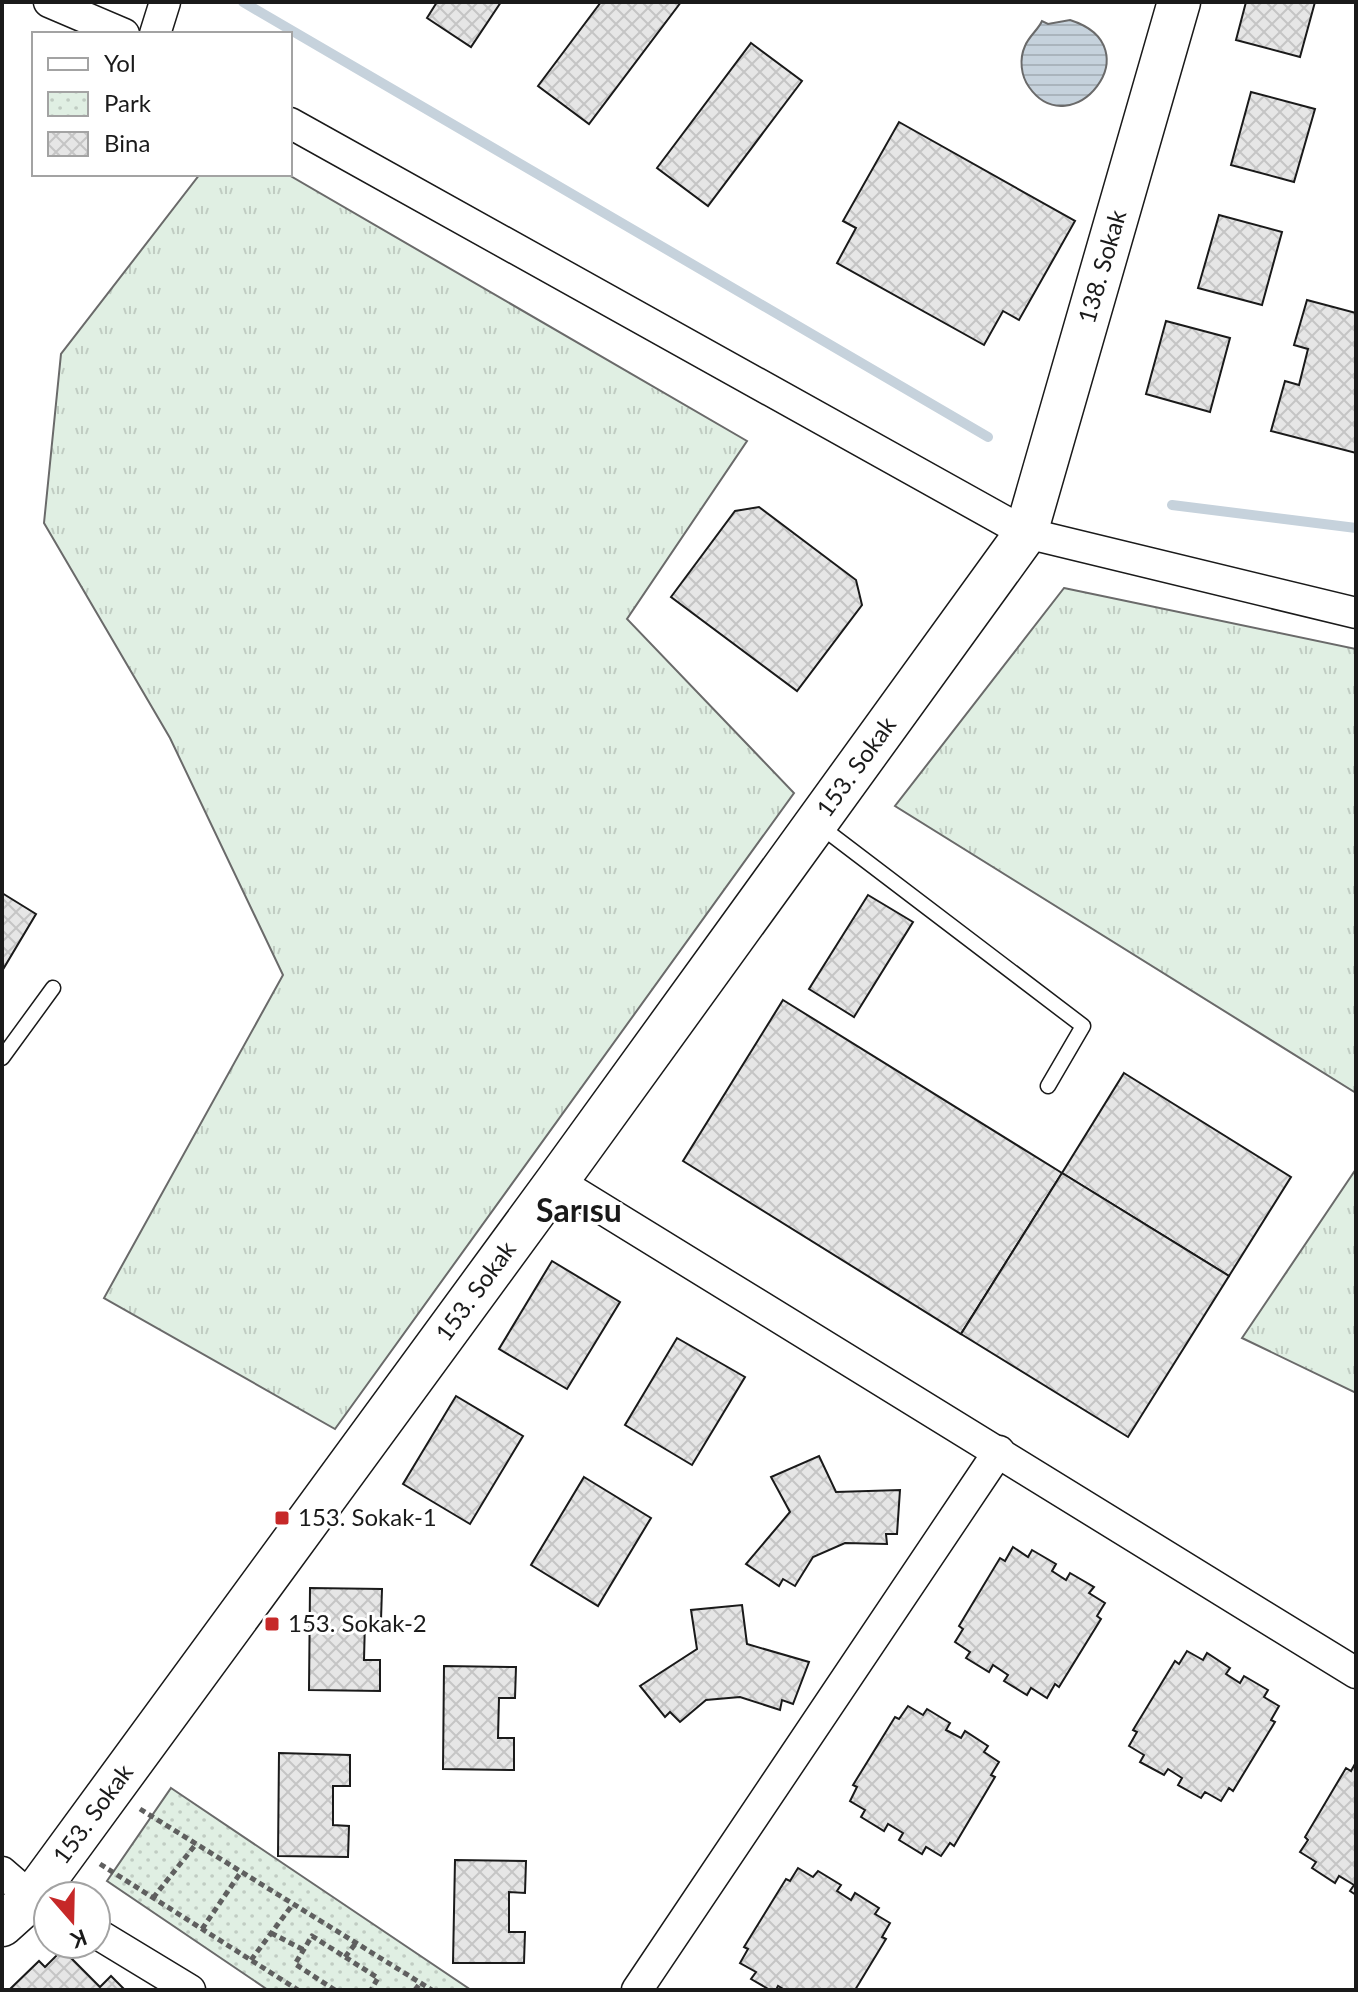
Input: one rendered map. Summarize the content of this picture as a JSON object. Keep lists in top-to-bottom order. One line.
{"streets":{"street":["138. Sokak","153. Sokak"]},"crossings":[["138. Sokak","153. Sokak"]],"districts":["Sarısu"],"places":{"transit":["153. Sokak-1","153. Sokak-2"]},"legend":["Yol","Park","Bina"],"north":"bottom"}
